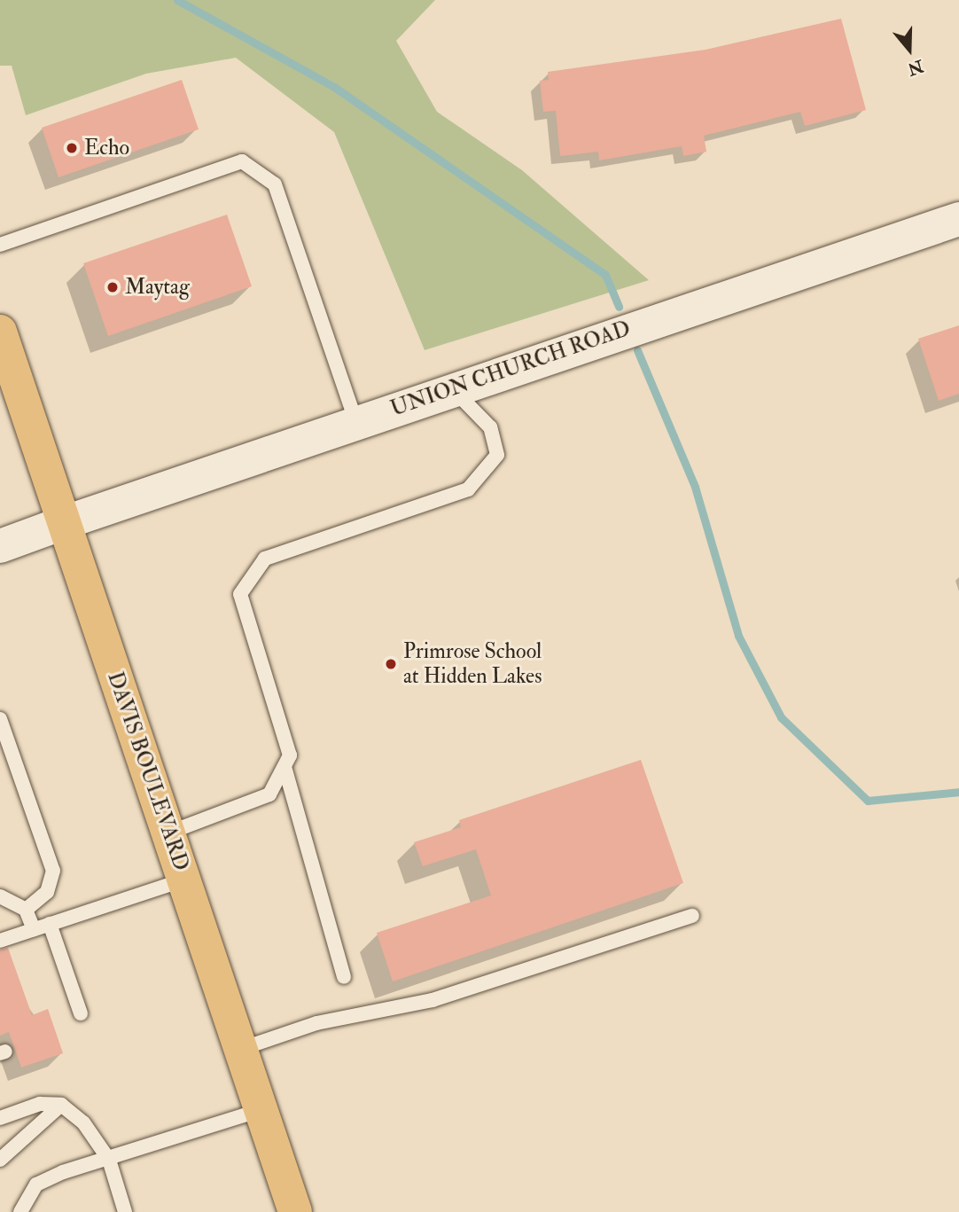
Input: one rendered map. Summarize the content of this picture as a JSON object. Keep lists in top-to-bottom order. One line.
{"streets":{"main road":["DAVIS BOULEVARD"],"street":["UNION CHURCH ROAD"]},"crossings":[["UNION CHURCH ROAD","DAVIS BOULEVARD"]],"places":["Echo","Maytag","Primrose School at Hidden Lakes"],"north":"bottom"}
